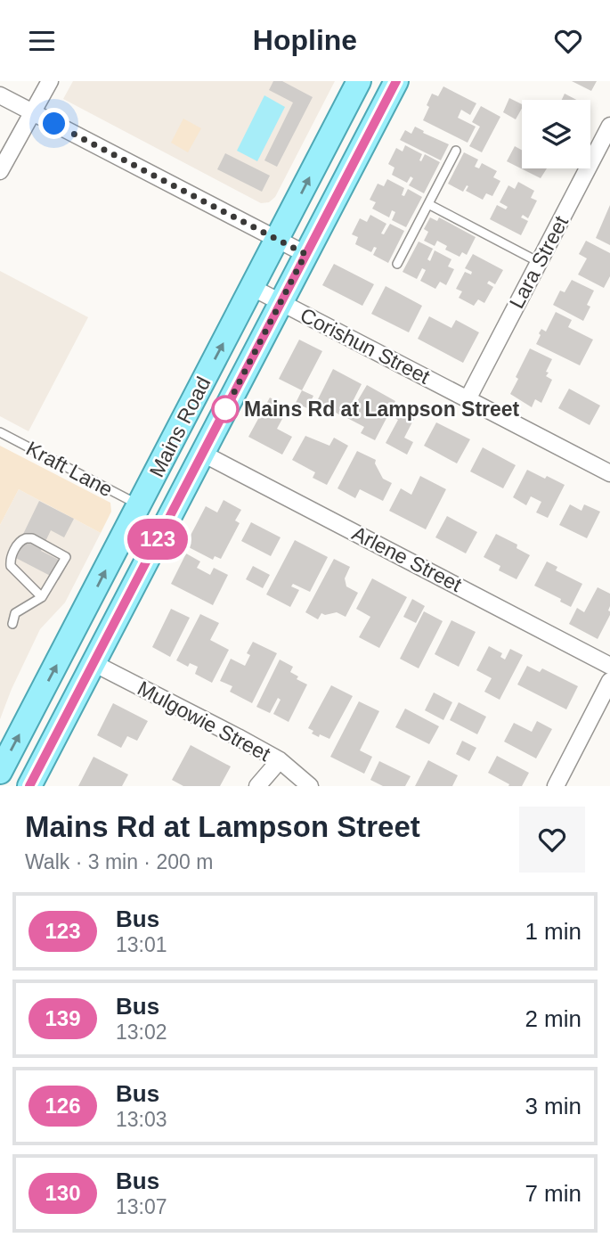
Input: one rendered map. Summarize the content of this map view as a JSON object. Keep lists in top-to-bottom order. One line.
{"streets":{"main road":["Mains Road"],"street":["Lara Street","Corishun Street","Arlene Street","Mulgowie Street"],"lane":["Kraft Lane"]},"crossings":[["Lara Street","Corishun Street"],["Corishun Street","Mains Road"],["Mains Road","Kraft Lane"],["Mains Road","Arlene Street"],["Mains Road","Mulgowie Street"]],"places":["Mains Rd at Lampson Street"],"lines":["bus line 123"],"page":{"header":"Hopline","on_map":"123","heading":["Mains Rd at Lampson Street","Walk · 3 min · 200 m"],"list":[{"mark":"123","name":"Bus","note":"13:01","value":"1 min"},{"mark":"139","name":"Bus","note":"13:02","value":"2 min"},{"mark":"126","name":"Bus","note":"13:03","value":"3 min"},{"mark":"130","name":"Bus","note":"13:07","value":"7 min"}]}}
